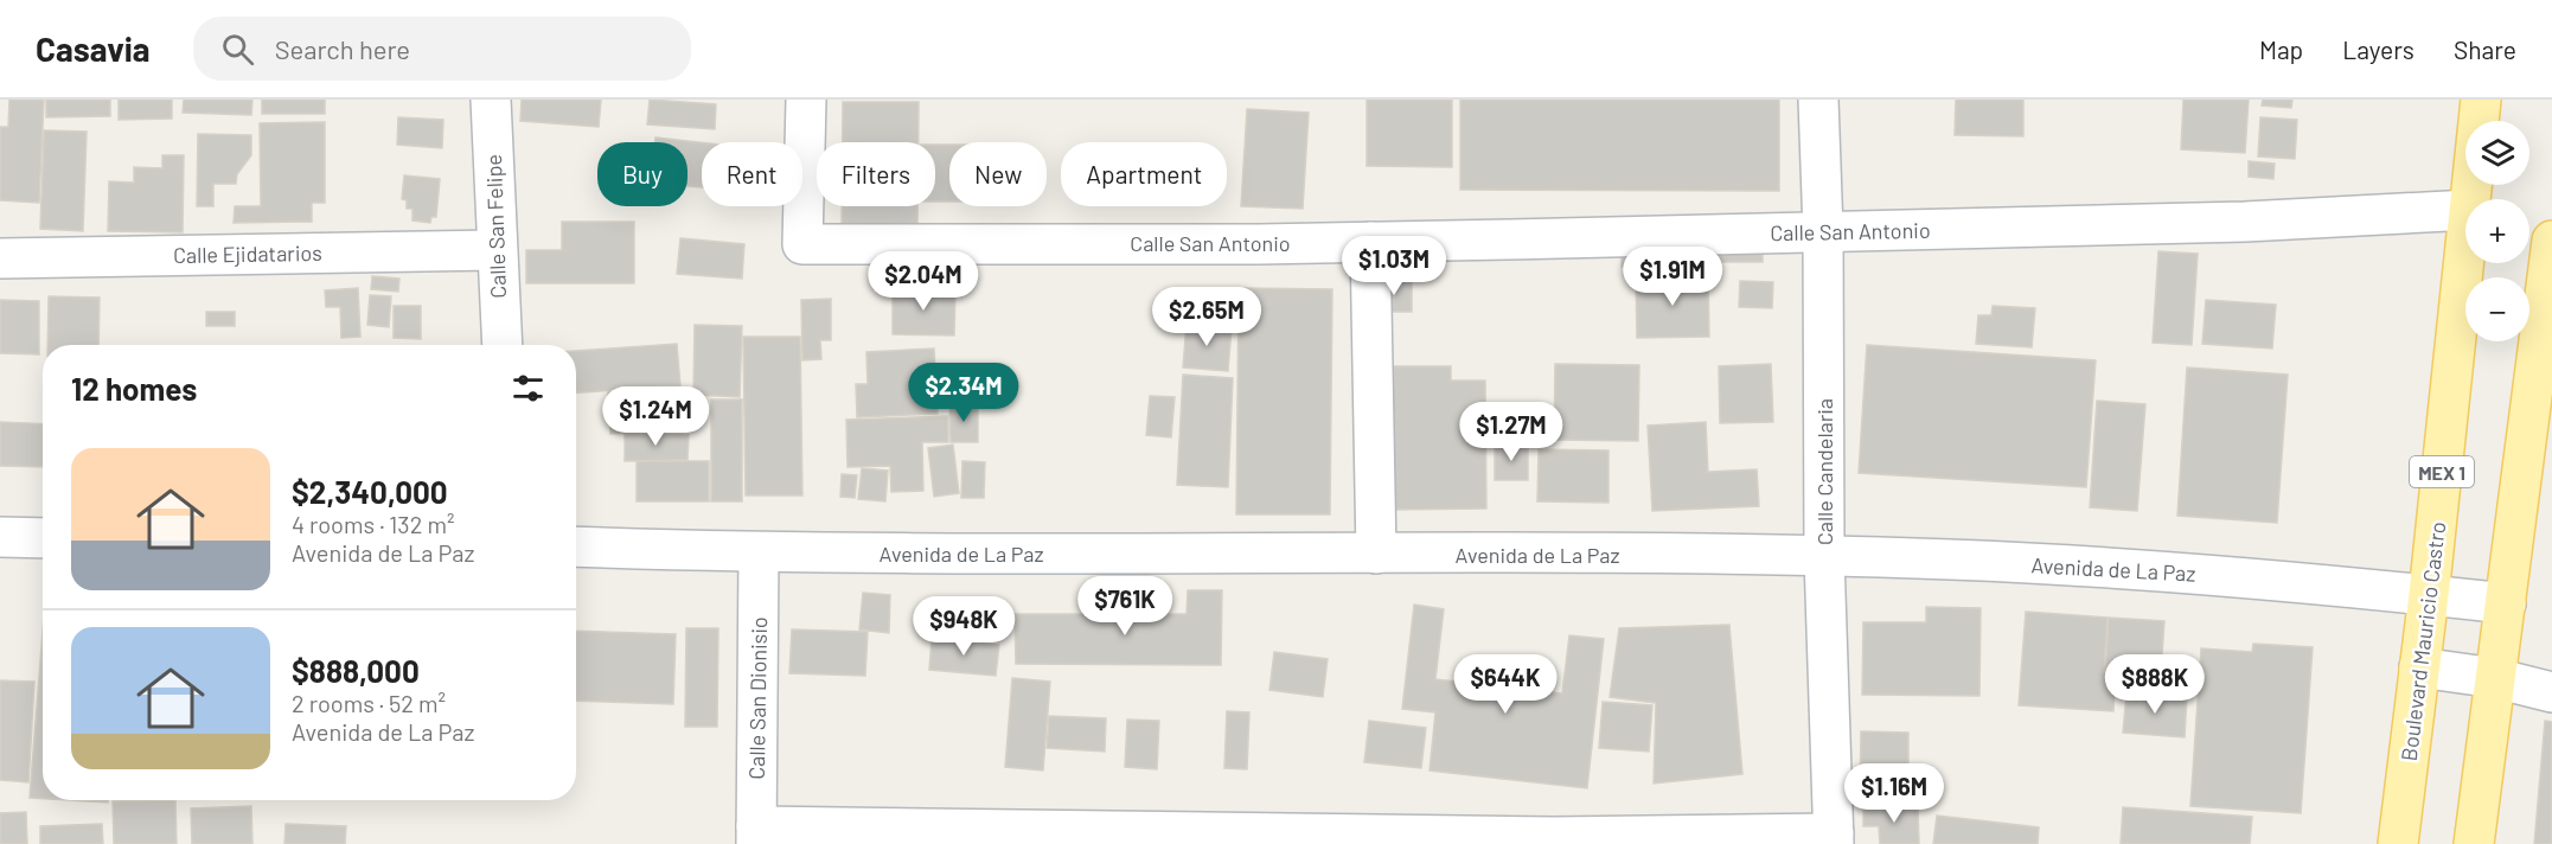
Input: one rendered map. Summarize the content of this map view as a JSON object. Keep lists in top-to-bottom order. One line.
{"streets":{"main road":["MEX 1","Boulevard Mauricio Castro"],"street":["Calle San Felipe","Calle San Antonio","Calle Ejidatarios","Calle Candelaria","Avenida de La Paz","Calle San Dionisio"]},"crossings":[["Calle San Felipe","Calle Ejidatarios"],["Calle San Antonio","Calle Candelaria"],["Calle Candelaria","Avenida de La Paz"],["Avenida de La Paz","Boulevard Mauricio Castro"],["Avenida de La Paz","Calle San Dionisio"]],"page":{"header":"Casavia","search":"Search here","nav":["Map","Layers","Share"],"map_buttons":["+","−"],"chip":["Buy","Rent","Filters","New","Apartment"],"price":["$1.03M","$1.91M","$2.04M","$2.65M","$2.34M","$1.24M","$1.27M","$761K","$948K","$644K","$888K","$1.16M"],"heading":"12 homes","list":[{"name":"$2,340,000","note":"4 rooms · 132 m² · Avenida de La Paz"},{"name":"$888,000","note":"2 rooms · 52 m² · Avenida de La Paz"}]}}
